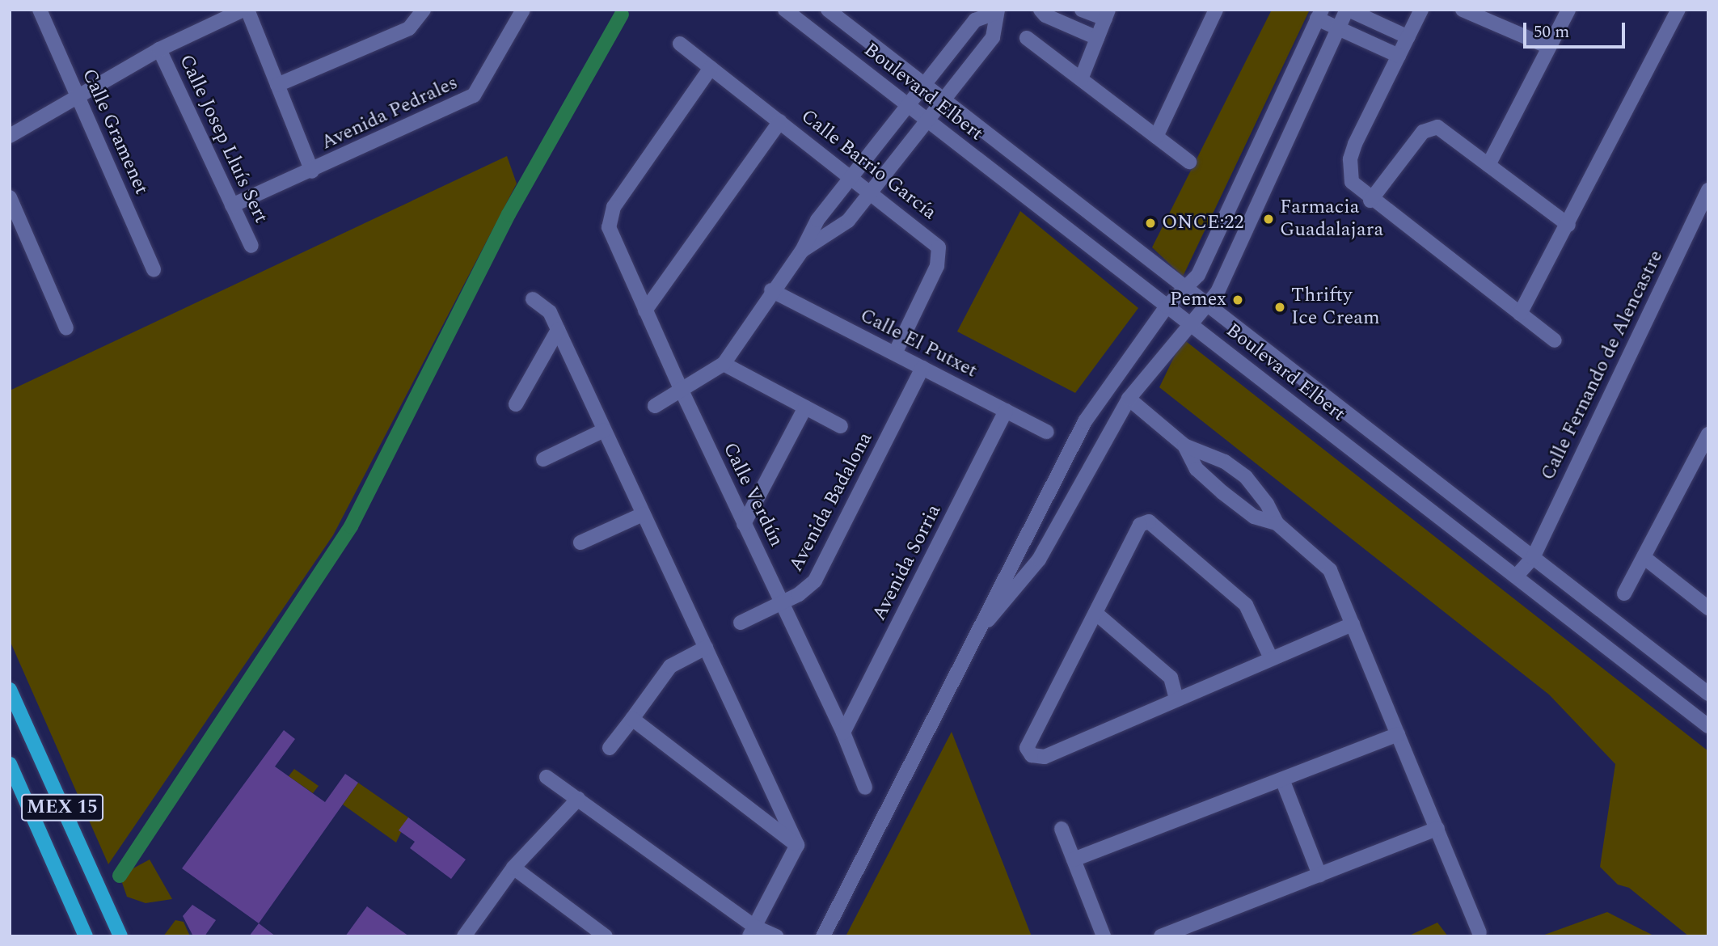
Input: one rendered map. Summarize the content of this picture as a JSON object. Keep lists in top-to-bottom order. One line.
{"streets":{"main road":["MEX 15"],"street":["Boulevard Elbert","Avenida Pedrales","Calle Gramenet","Calle Josep Lluís Sert","Calle Barrio García","Calle El Putxet","Calle Fernando de Alencastre","Calle Verdún","Avenida Badalona","Avenida Sorria"]},"crossings":[["Boulevard Elbert","Calle Fernando de Alencastre"],["Avenida Pedrales","Calle Josep Lluís Sert"],["Calle Barrio García","Calle El Putxet"],["Calle Barrio García","Calle Verdún"],["Calle El Putxet","Avenida Badalona"],["Calle El Putxet","Avenida Sorria"],["Calle Verdún","Avenida Badalona"],["Calle Verdún","Avenida Sorria"]],"places":["Farmacia Guadalajara","ONCE:22","Pemex","Thrifty Ice Cream"],"scale_bar":"50 m"}
